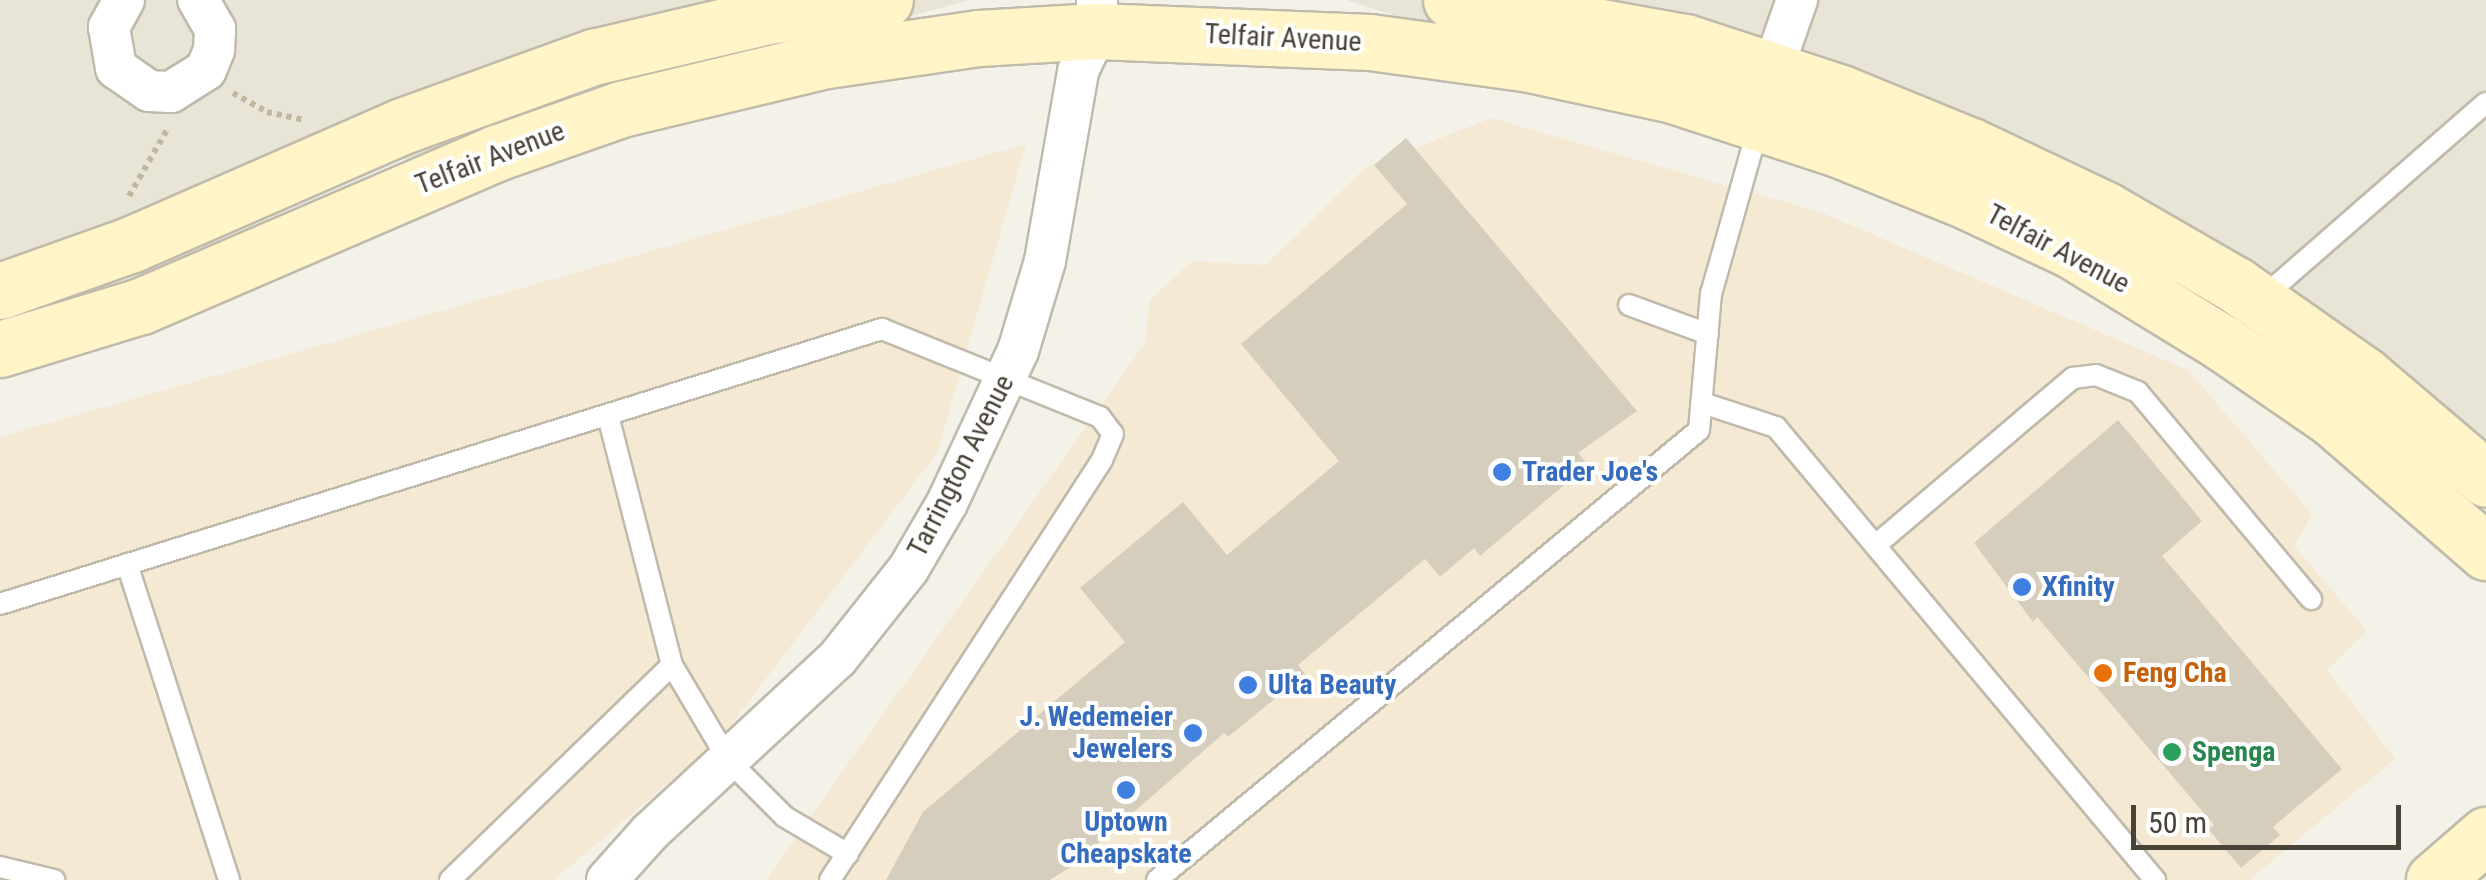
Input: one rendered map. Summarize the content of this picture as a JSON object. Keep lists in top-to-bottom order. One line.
{"streets":{"street":["Telfair Avenue","Tarrington Avenue"]},"crossings":[["Telfair Avenue","Tarrington Avenue"]],"places":["Trader Joe's","Xfinity","Feng Cha","Ulta Beauty","J. Wedemeier Jewelers","Spenga","Uptown Cheapskate"],"scale_bar":"50 m"}
